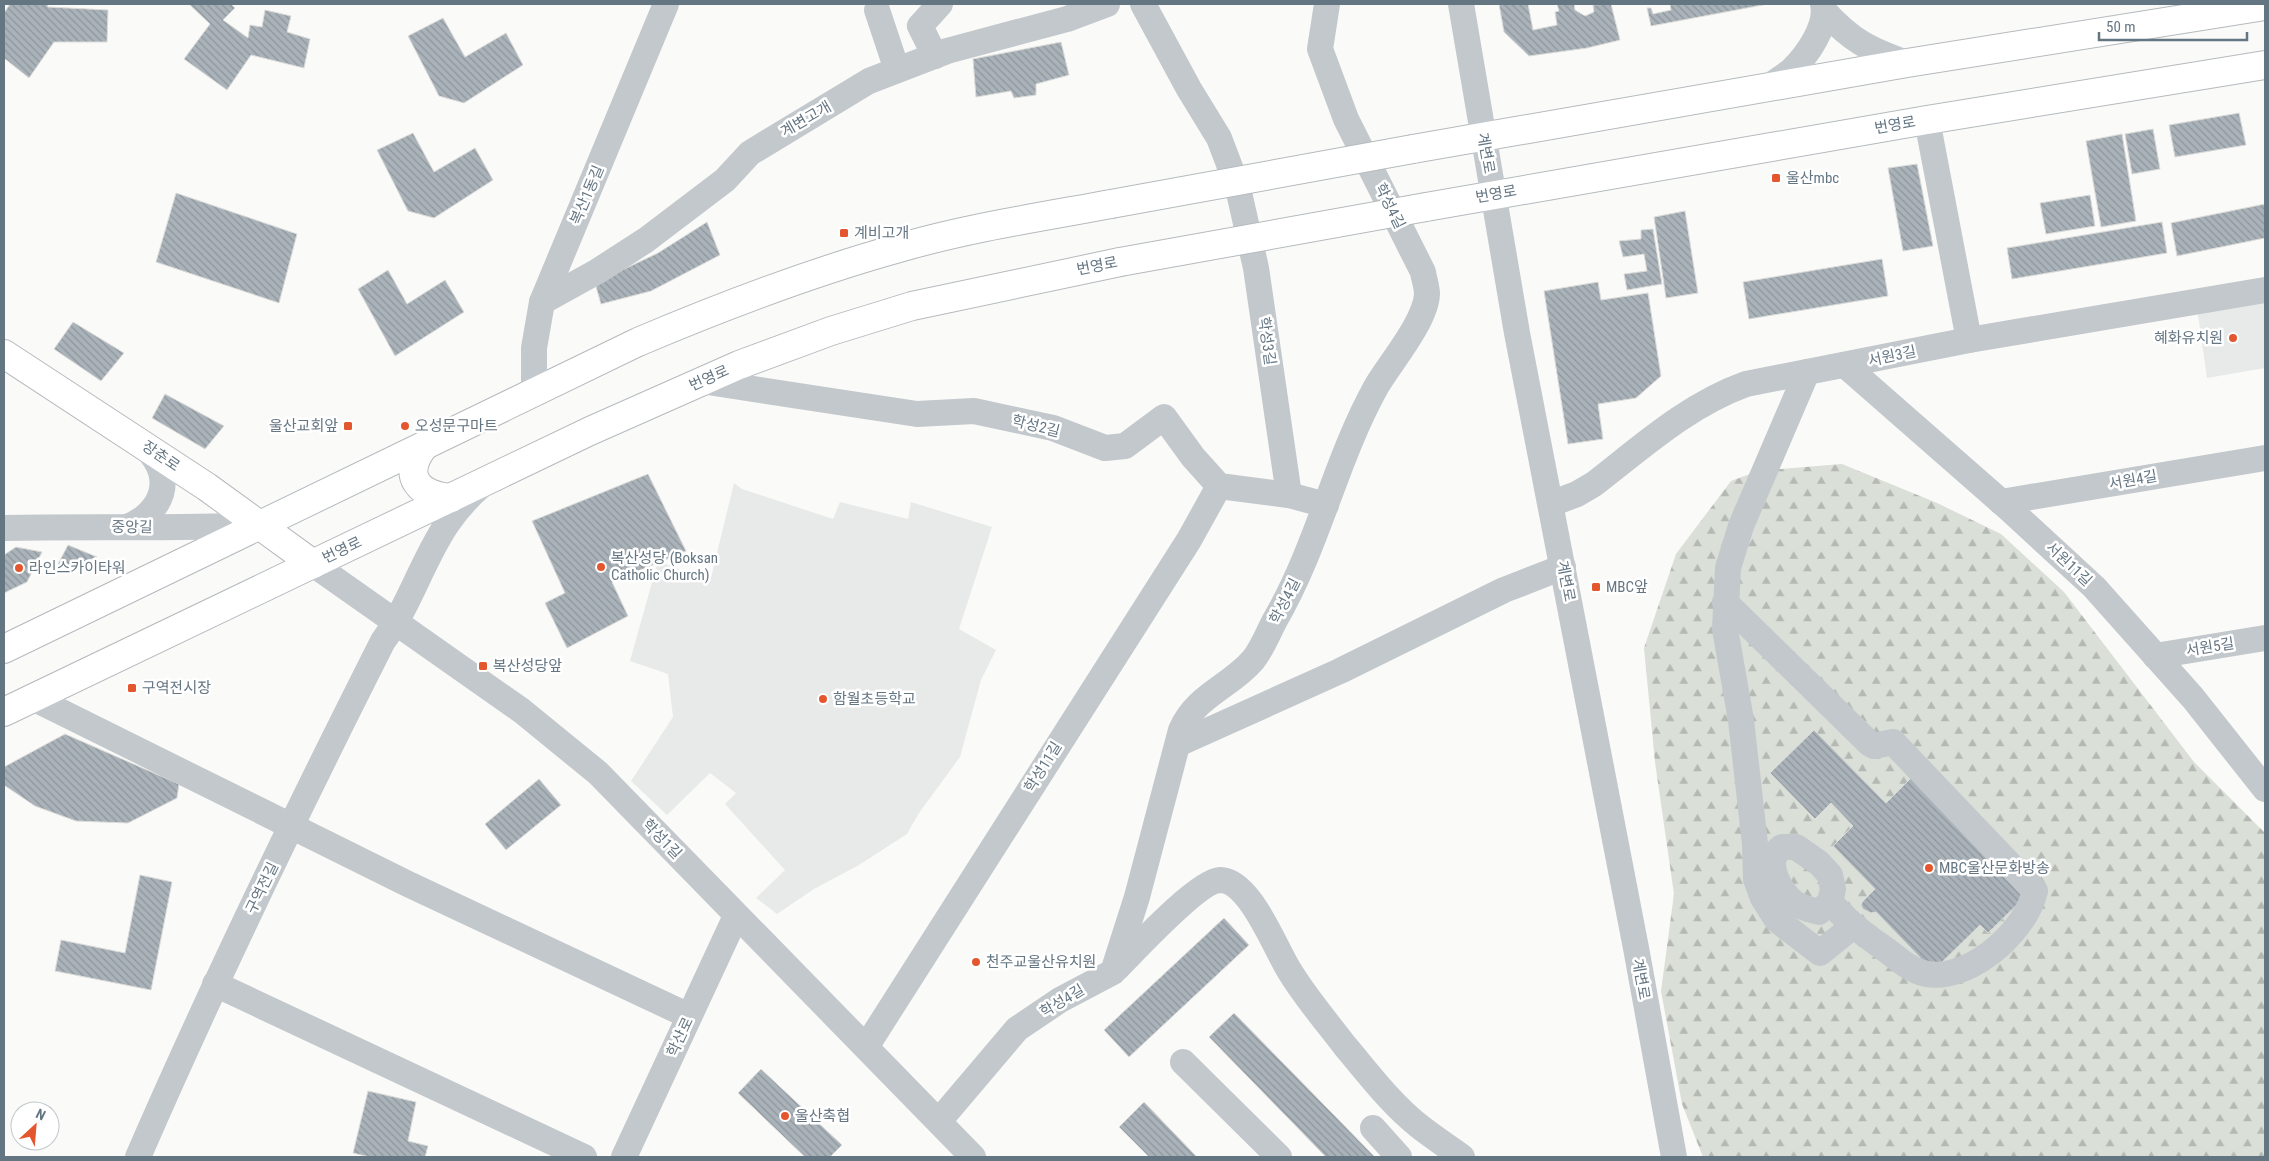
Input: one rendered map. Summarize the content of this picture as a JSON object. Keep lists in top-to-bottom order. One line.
{"streets":{"main road":["번영로","장춘로"],"street":["계변고개","계변로","복산1동길","학성4길","학성3길","서원3길","학성2길","서원4길","중앙길","서원11길","서원5길","학성11길","학성1길","구역전길","학산로"]},"crossings":[["계변고개","복산1동길"],["번영로","계변로"],["번영로","학성2길"],["번영로","장춘로"],["번영로","학성1길"],["번영로","구역전길"],["계변로","서원3길"],["학성4길","학성1길"],["서원3길","서원11길"],["학성2길","학성11길"],["장춘로","중앙길"],["장춘로","학성1길"],["서원4길","서원11길"],["서원11길","서원5길"],["학성11길","학성1길"],["학성1길","구역전길"],["학성1길","학산로"]],"places":{"transit":["울산mbc","계비고개","울산교회앞","MBC앞","복산성당앞","구역전시장"],"other":["혜화유치원","오성문구마트","복산성당 (Boksan Catholic Church)","라인스카이타워","함월초등학교","MBC울산문화방송","천주교울산유치원","울산축협"]},"scale_bar":"50 m","north":"top right"}
